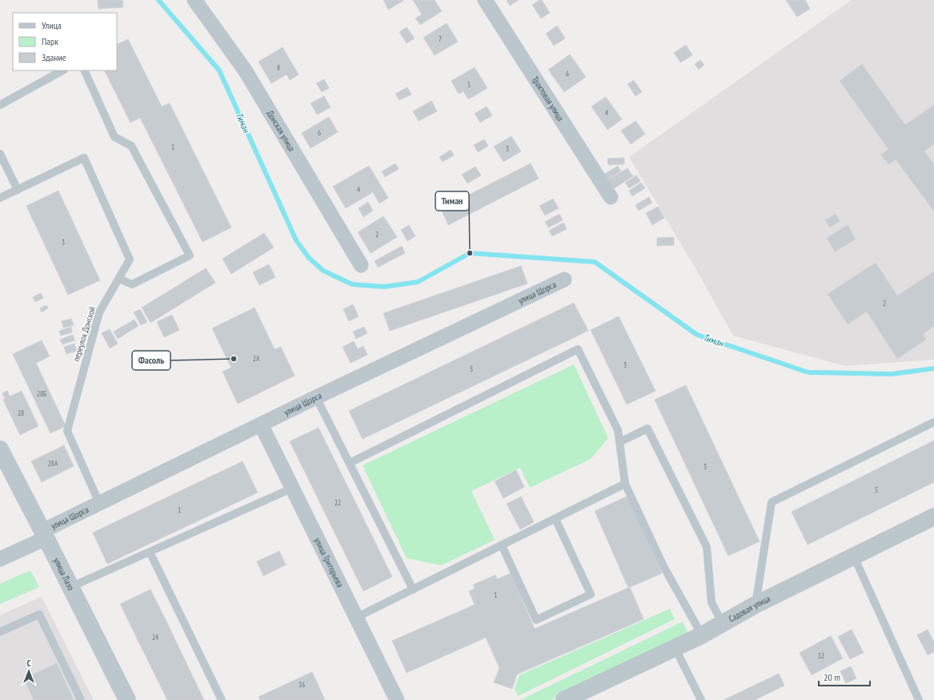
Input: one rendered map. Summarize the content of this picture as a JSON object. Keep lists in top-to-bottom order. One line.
{"streets":{"street":["Трактовая улица","Донская улица","улица Щорса","улица Григорьева","улица Лазо","Садовая улица"],"lane":["переулок Донской"]},"crossings":[["улица Щорса","переулок Донской"],["улица Щорса","улица Григорьева"],["улица Щорса","улица Лазо"]],"water":["Тиман"],"places":["Тиман","Фасоль"],"house_numbers":["7","8","6","5","4","6","1","3","4","2","3","2","2А","3","3","28Б","28","28А","3","5","22","1","1","24","12","16"],"legend":["Улица","Парк","Здание"],"scale_bar":"20 m","north":"top"}
